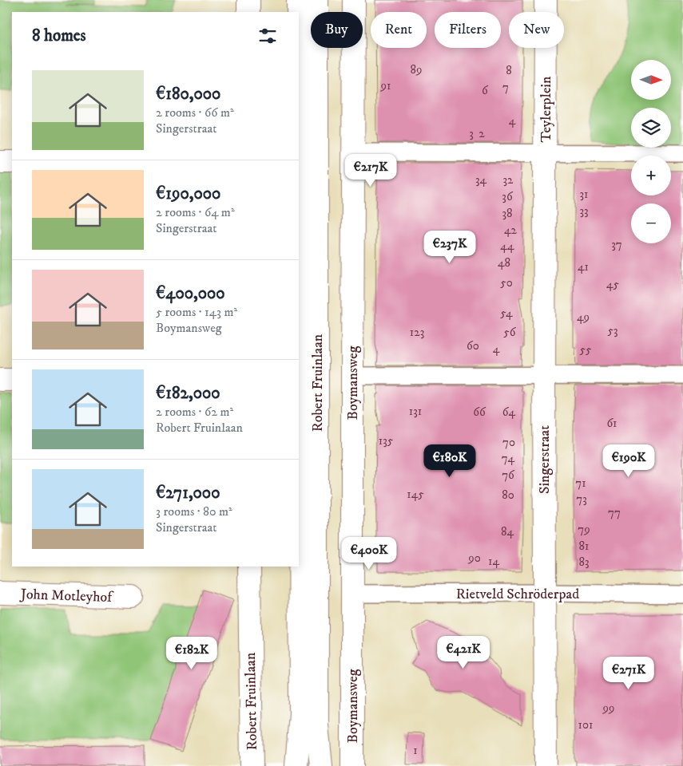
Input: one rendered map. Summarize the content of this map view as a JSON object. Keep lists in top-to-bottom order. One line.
{"streets":{"street":["Teylerplein","Robert Fruinlaan","Boymansweg","Singerstraat","Rietveld Schröderpad","John Motleyhof"]},"crossings":[["Teylerplein","Singerstraat"],["Boymansweg","Rietveld Schröderpad"],["Singerstraat","Rietveld Schröderpad"]],"house_numbers":["89","8","91","7","6","4","3","2","34","32","31","36","33","38","42","37","44","48","41","50","45","54","49","53","123","56","60","4","55","131","66","64","61","135","70","74","76","71","145","80","73","77","79","84","81","90","14","83","99","101","1"],"north":"right","page":{"chip":["Buy","Rent","Filters","New"],"heading":"8 homes","map_buttons":["+","−"],"list":[{"name":"€180,000","note":"2 rooms · 66 m² · Singerstraat"},{"name":"€190,000","note":"2 rooms · 64 m² · Singerstraat"},{"name":"€400,000","note":"5 rooms · 143 m² · Boymansweg"},{"name":"€182,000","note":"2 rooms · 62 m² · Robert Fruinlaan"},{"name":"€271,000","note":"3 rooms · 80 m² · Singerstraat"}],"price":["€217K","€237K","€180K","€190K","€400K","€421K","€182K","€271K"]}}
